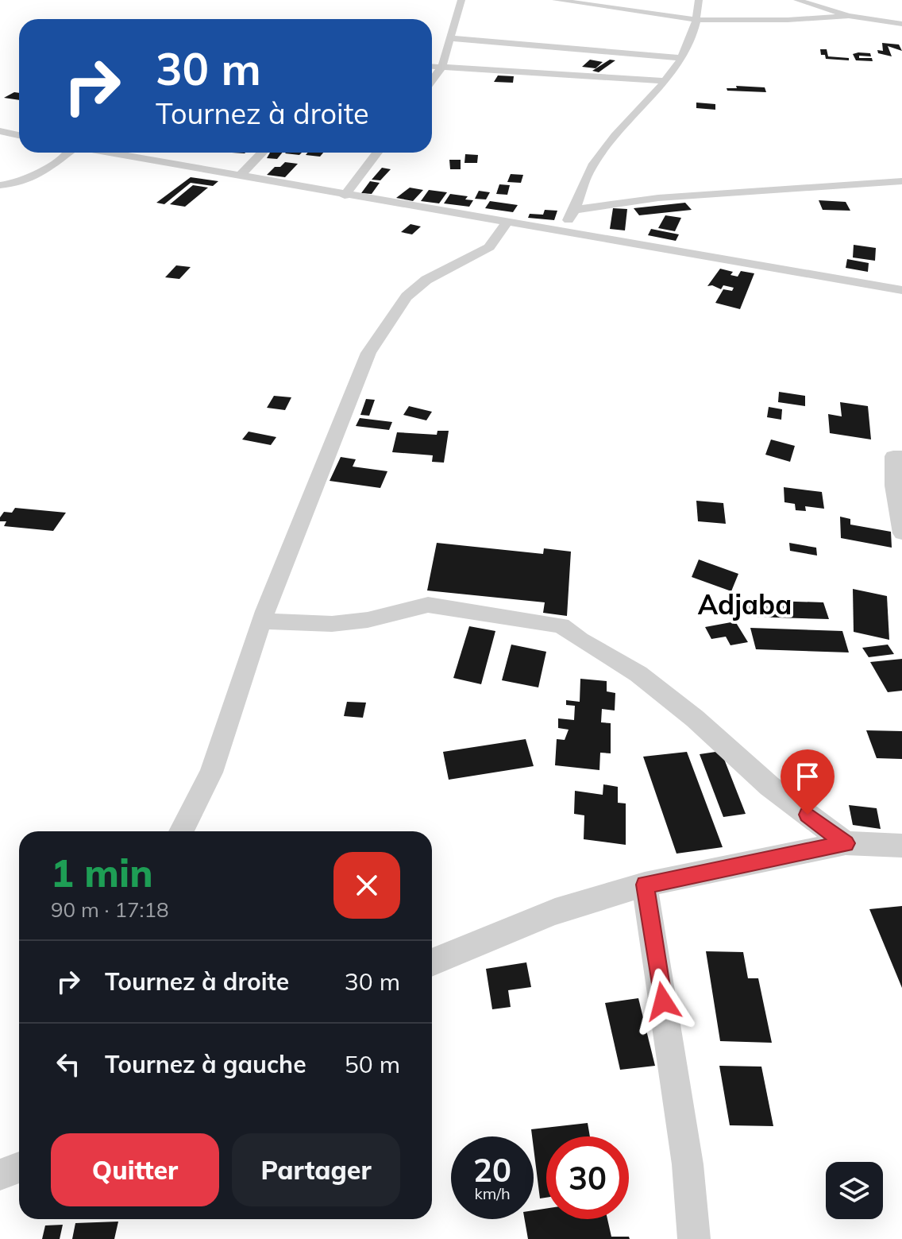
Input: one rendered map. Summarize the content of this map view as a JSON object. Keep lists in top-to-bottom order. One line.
{"districts":["Adjaba"],"page":{"turn":["30 m","Tournez à droite"],"heading":["1 min","90 m · 17:18"],"list":[{"name":"Tournez à droite","value":"30 m"},{"name":"Tournez à gauche","value":"50 m"}],"buttons":["Quitter","Partager"],"speed":"20 km/h","limit":"30"}}
